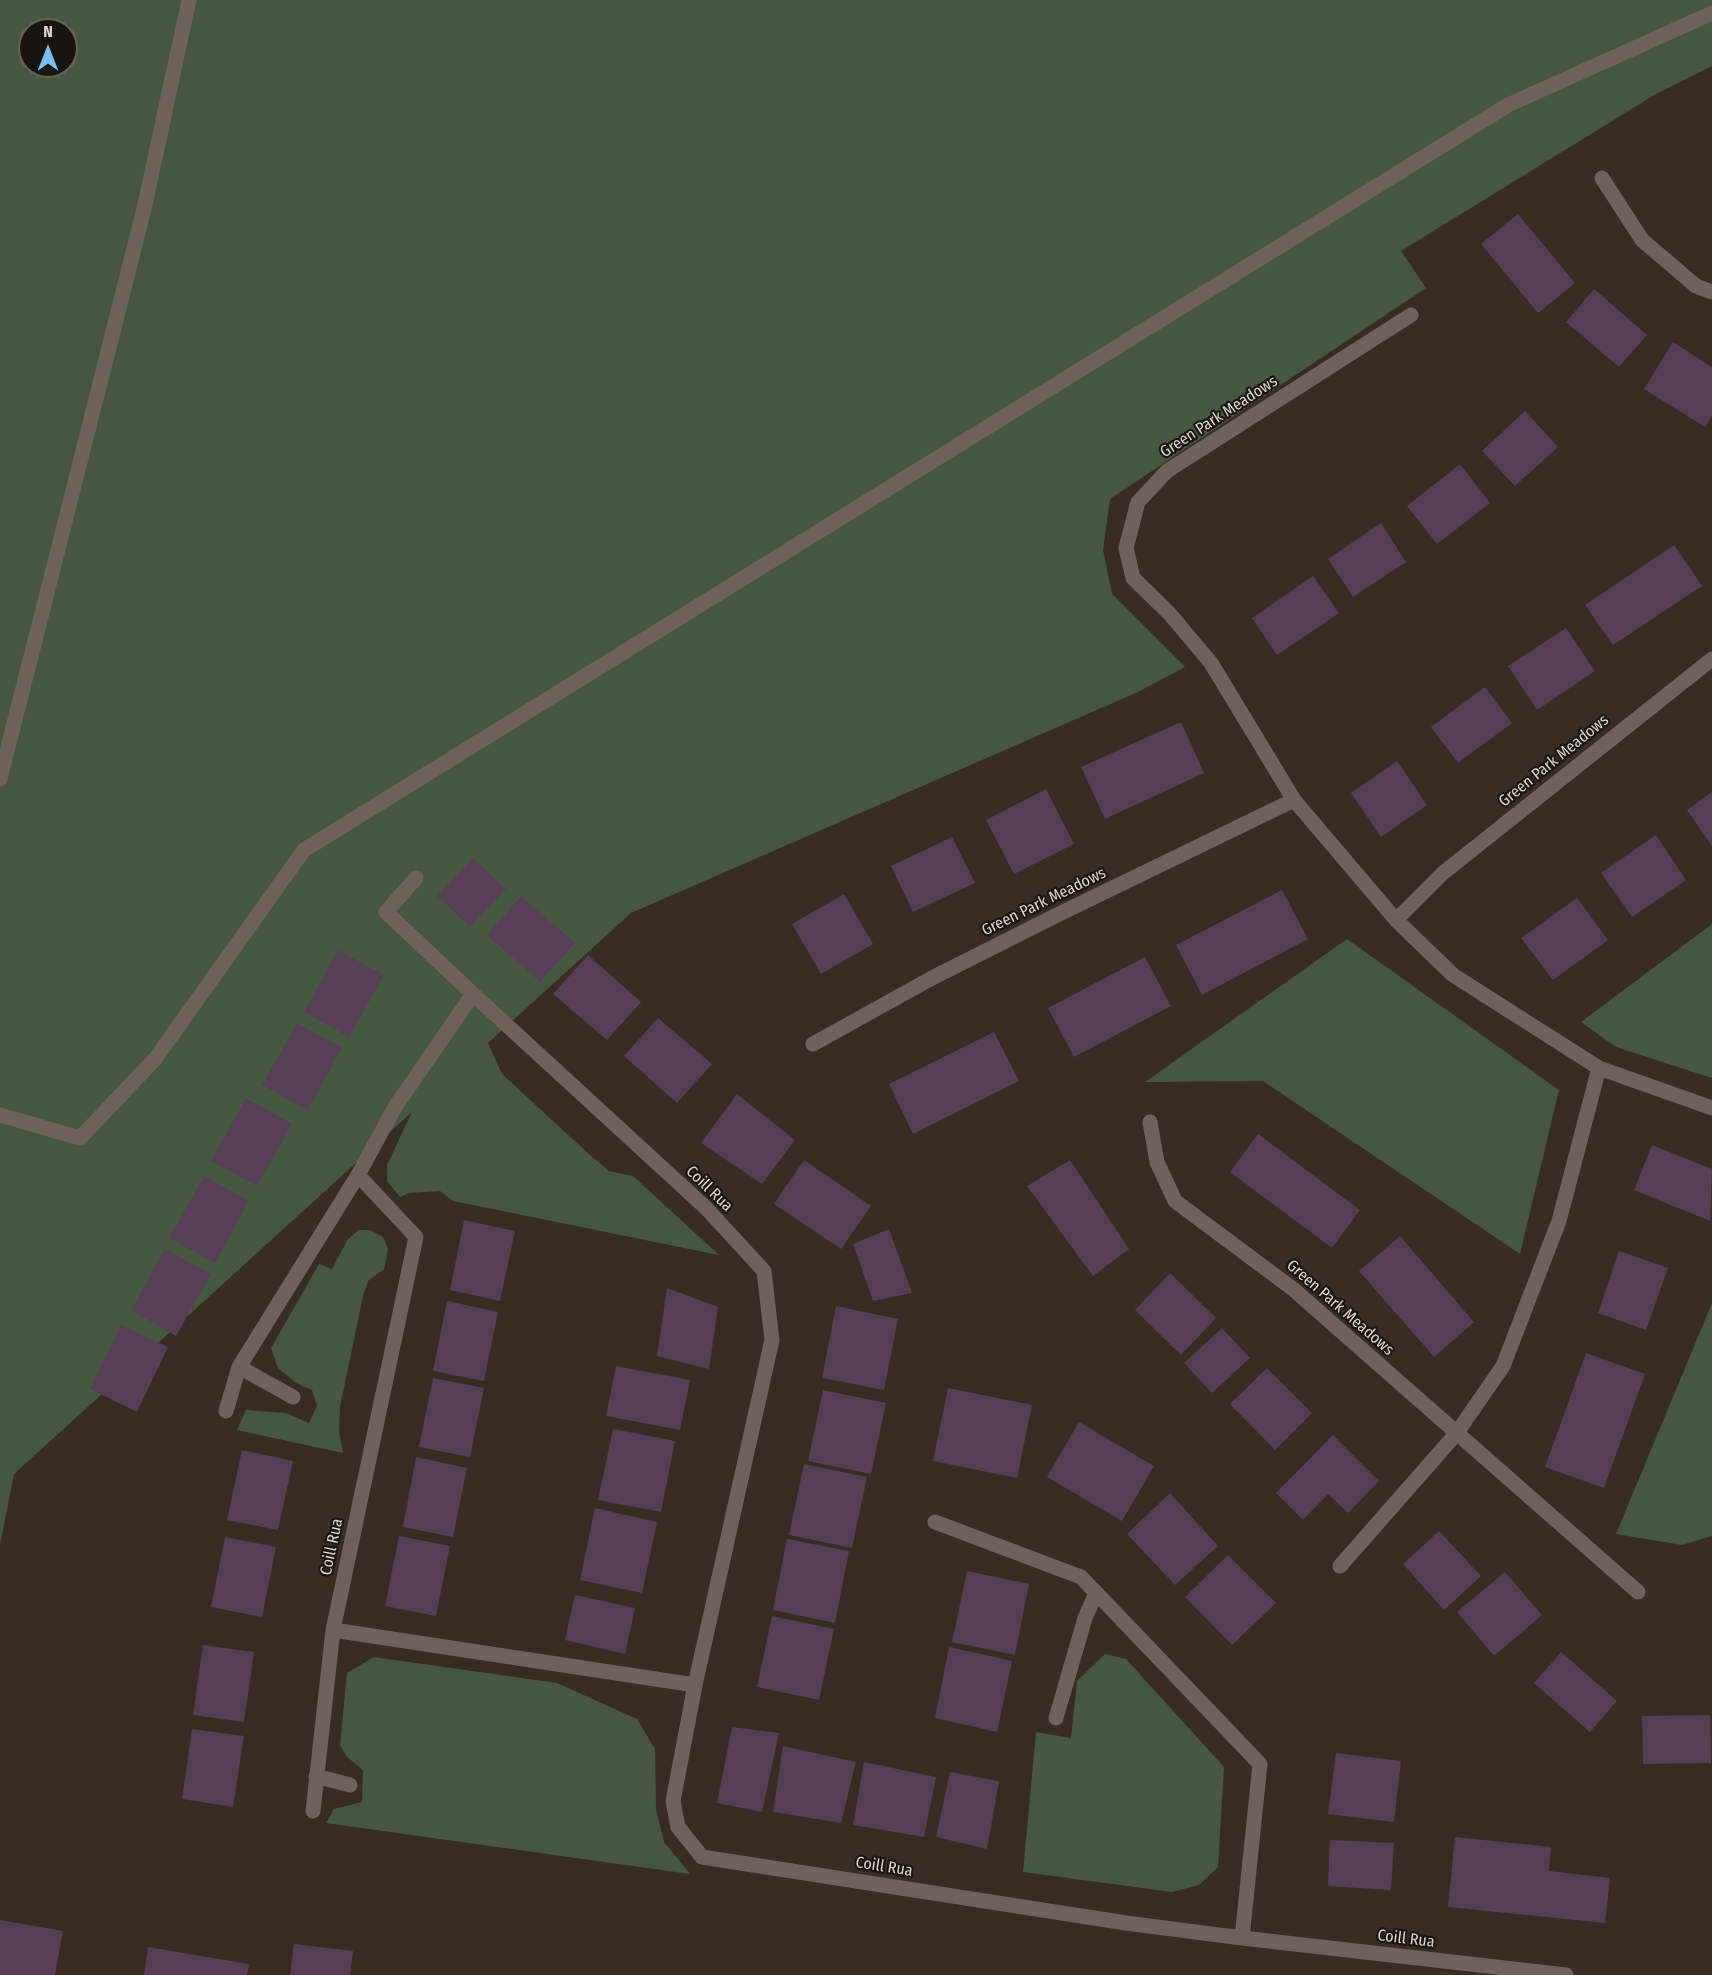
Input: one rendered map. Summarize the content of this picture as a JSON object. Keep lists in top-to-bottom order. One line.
{"streets":{"street":["Green Park Meadows","Coill Rua"]},"north":"top"}
